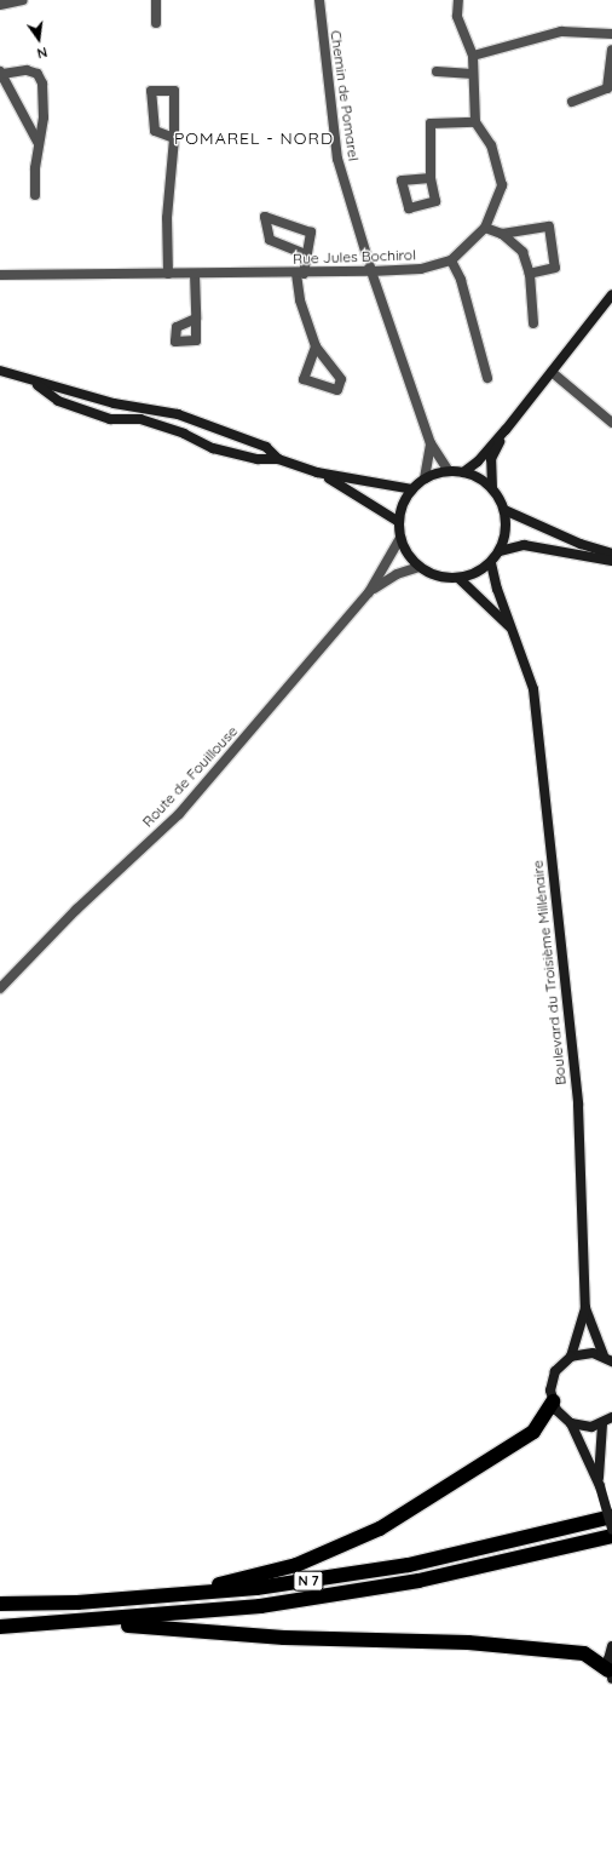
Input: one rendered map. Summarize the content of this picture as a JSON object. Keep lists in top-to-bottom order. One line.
{"streets":{"highway":["N 7"],"street":["Chemin de Pomarel","Rue Jules Bochirol","Route de Fouillouse","Boulevard du Troisième Millénaire"]},"crossings":[["Chemin de Pomarel","Rue Jules Bochirol"],["Chemin de Pomarel","Route de Fouillouse"],["Chemin de Pomarel","Boulevard du Troisième Millénaire"],["Route de Fouillouse","Boulevard du Troisième Millénaire"]],"districts":["POMAREL - NORD"],"north":"bottom"}
